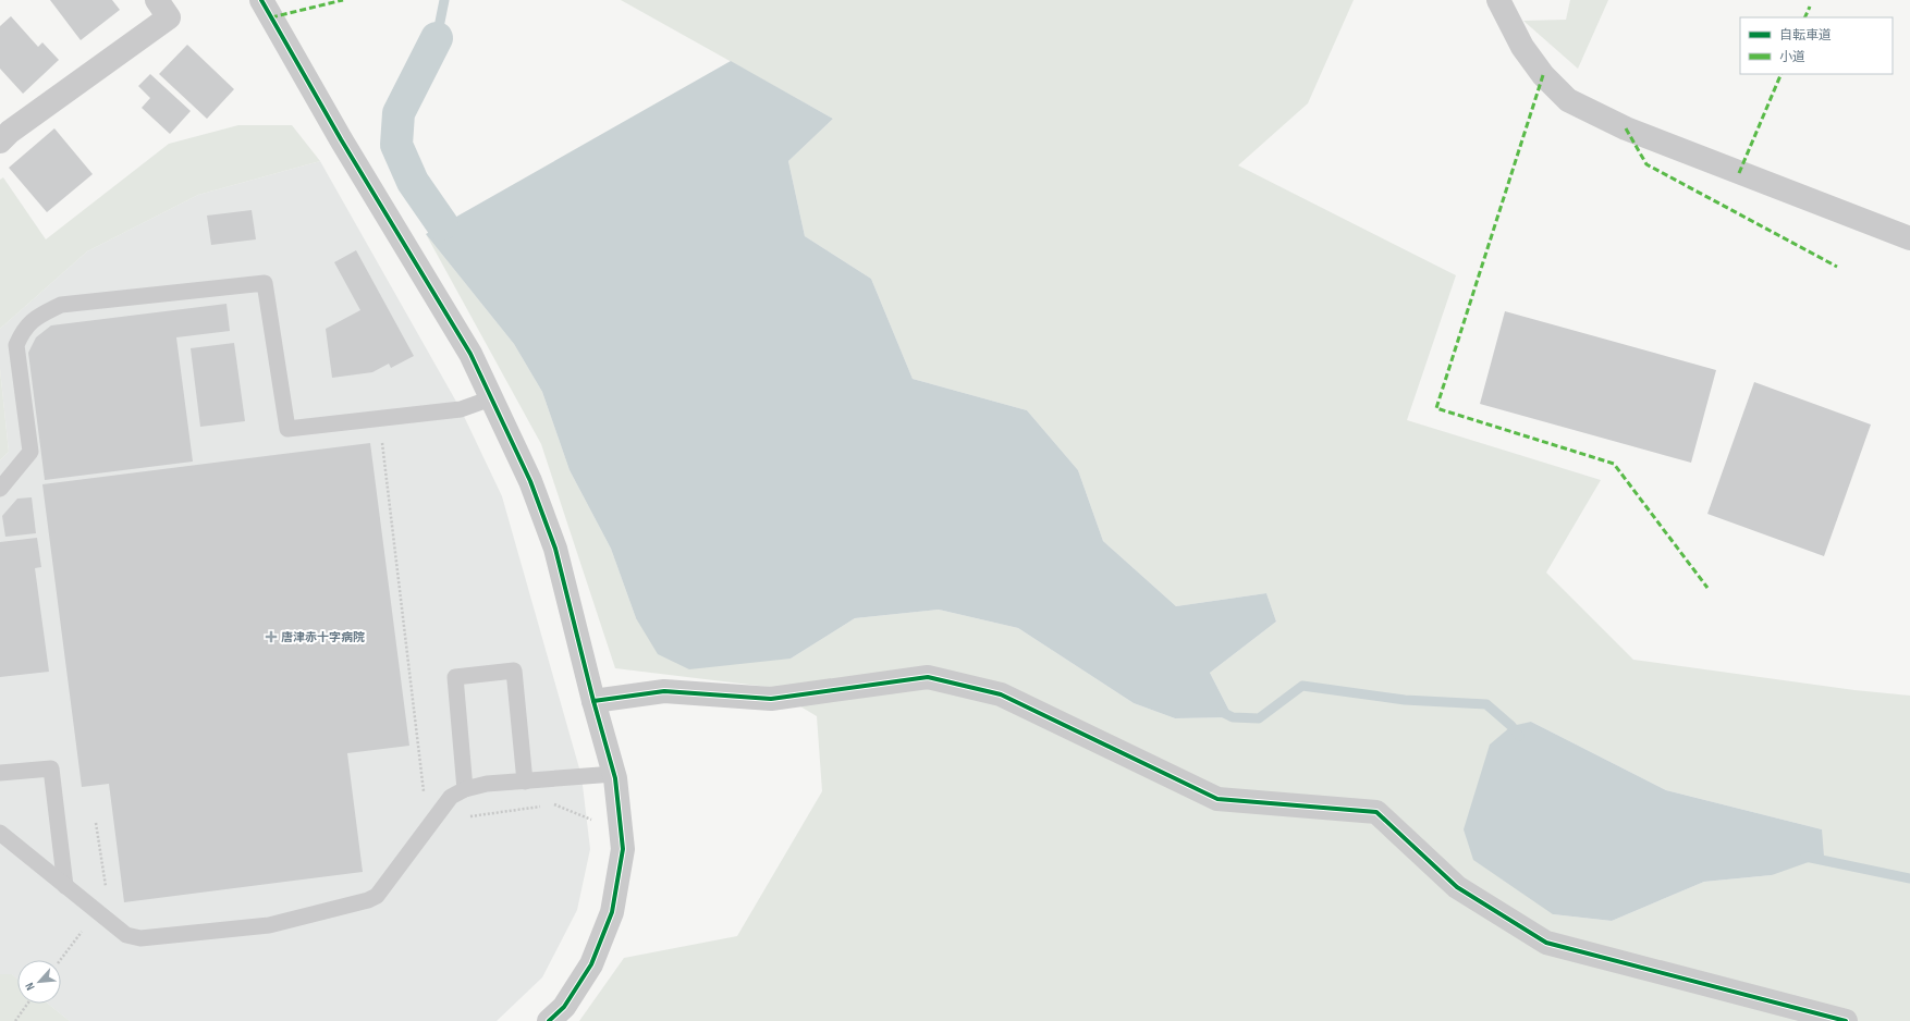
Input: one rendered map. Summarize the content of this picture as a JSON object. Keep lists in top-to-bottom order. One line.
{"places":{"health":["唐津赤十字病院"]},"legend":["自転車道","小道"],"north":"bottom left"}
